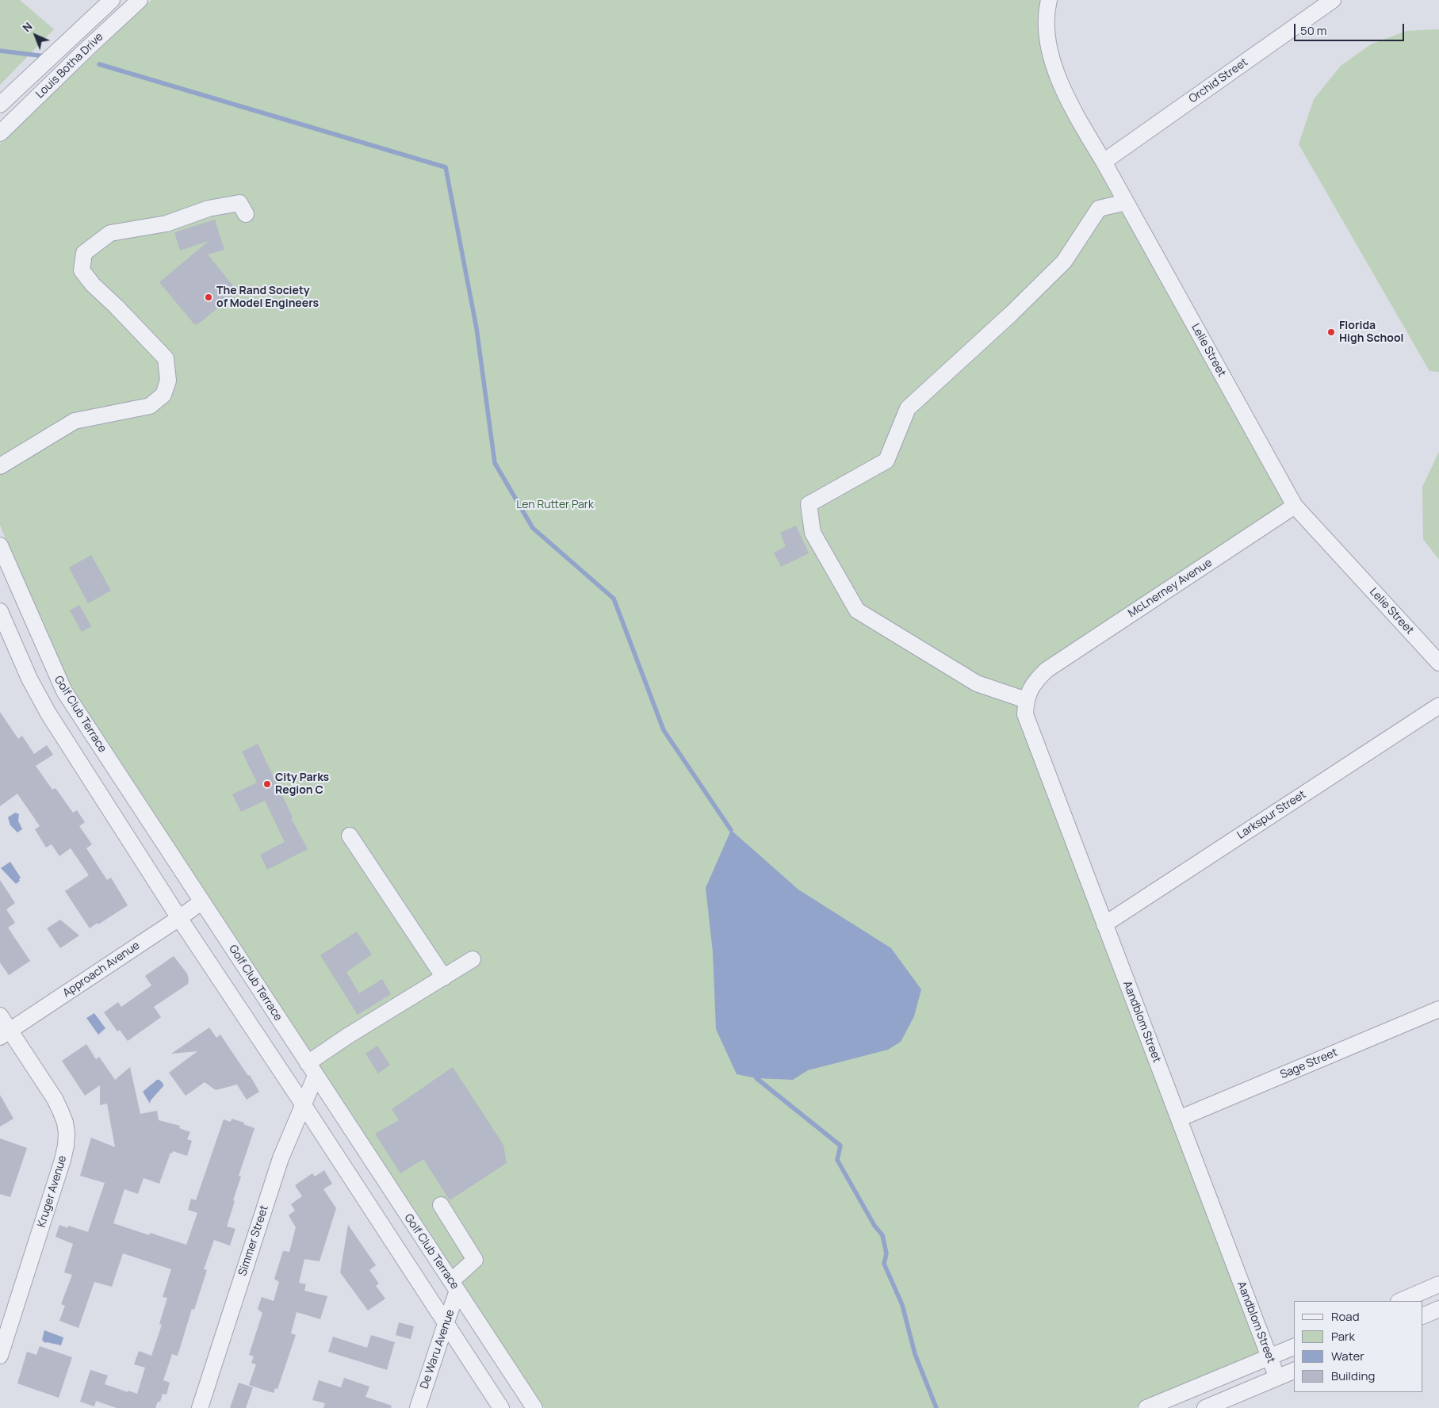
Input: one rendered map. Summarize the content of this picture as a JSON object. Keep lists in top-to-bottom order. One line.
{"streets":{"street":["Louis Botha Drive","Orchid Street","Lelie Street","McLnerney Avenue","Golf Club Terrace","Larkspur Street","Approach Avenue","Aandblom Street","Sage Street","Kruger Avenue","Simmer Street","De Waru Avenue"]},"crossings":[["Orchid Street","Lelie Street"],["Lelie Street","McLnerney Avenue"],["McLnerney Avenue","Aandblom Street"],["Golf Club Terrace","Approach Avenue"],["Golf Club Terrace","Simmer Street"],["Golf Club Terrace","De Waru Avenue"],["Larkspur Street","Aandblom Street"],["Approach Avenue","Kruger Avenue"],["Aandblom Street","Sage Street"]],"parks":["Len Rutter Park"],"places":["The Rand Society of Model Engineers","Florida High School","City Parks Region C"],"legend":["Road","Park","Water","Building"],"scale_bar":"50 m","north":"top left"}
